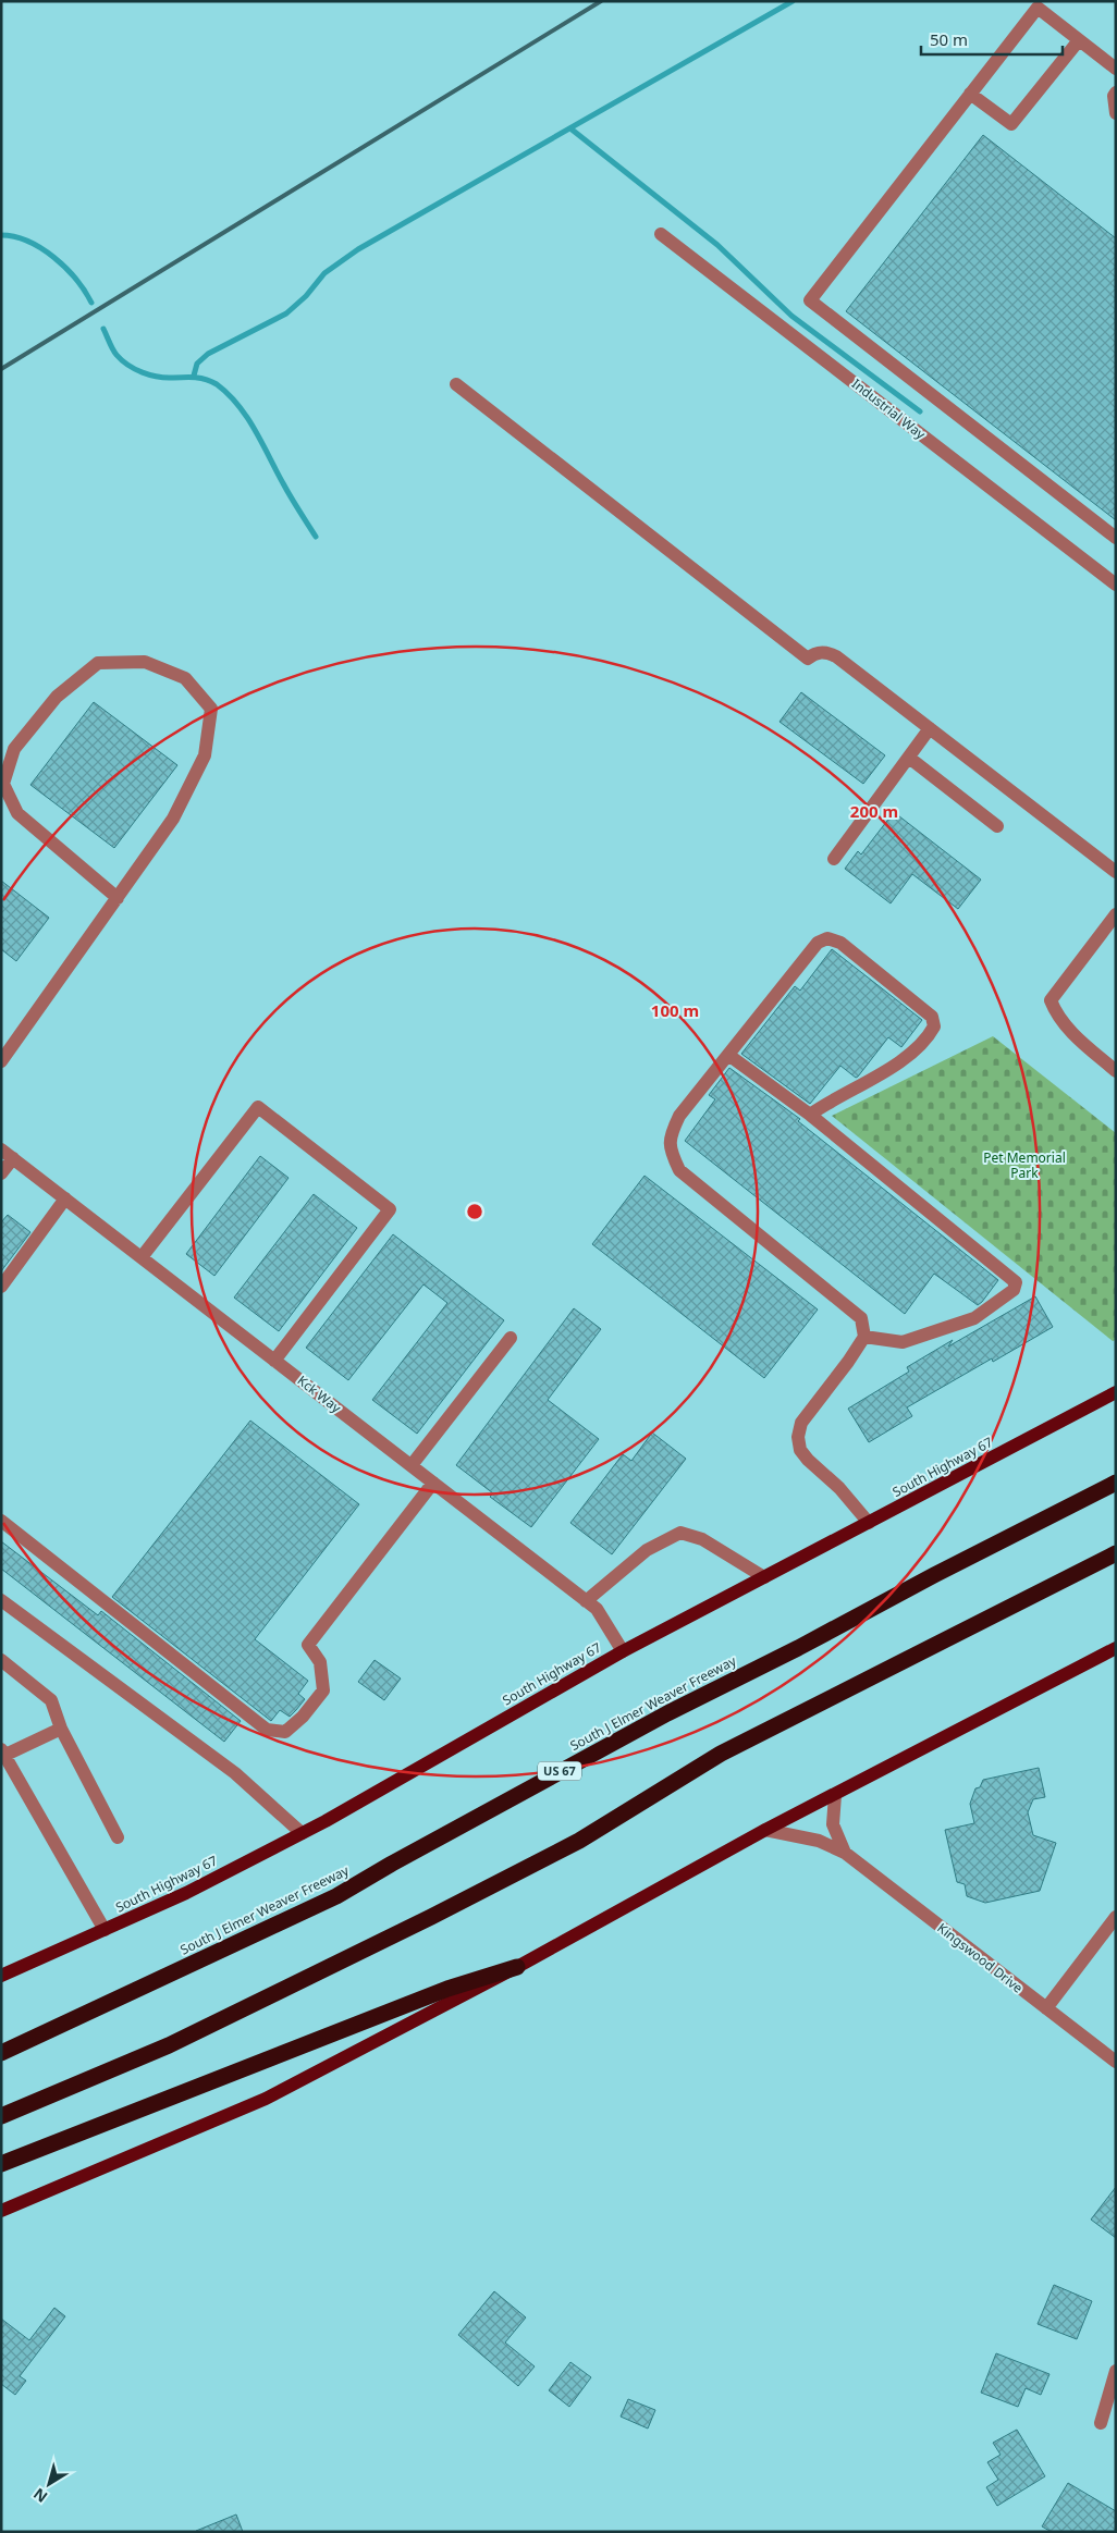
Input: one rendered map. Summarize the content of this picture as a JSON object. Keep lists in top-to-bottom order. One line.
{"streets":{"highway":["South J Elmer Weaver Freeway","US 67"],"main road":["South Highway 67"],"street":["Industrial Way","Kck Way","Kingswood Drive"]},"crossings":[["Kck Way","South Highway 67"]],"parks":["Pet Memorial Park"],"scale_bar":"50 m","north":"bottom left","rings":["200 m","100 m"]}
